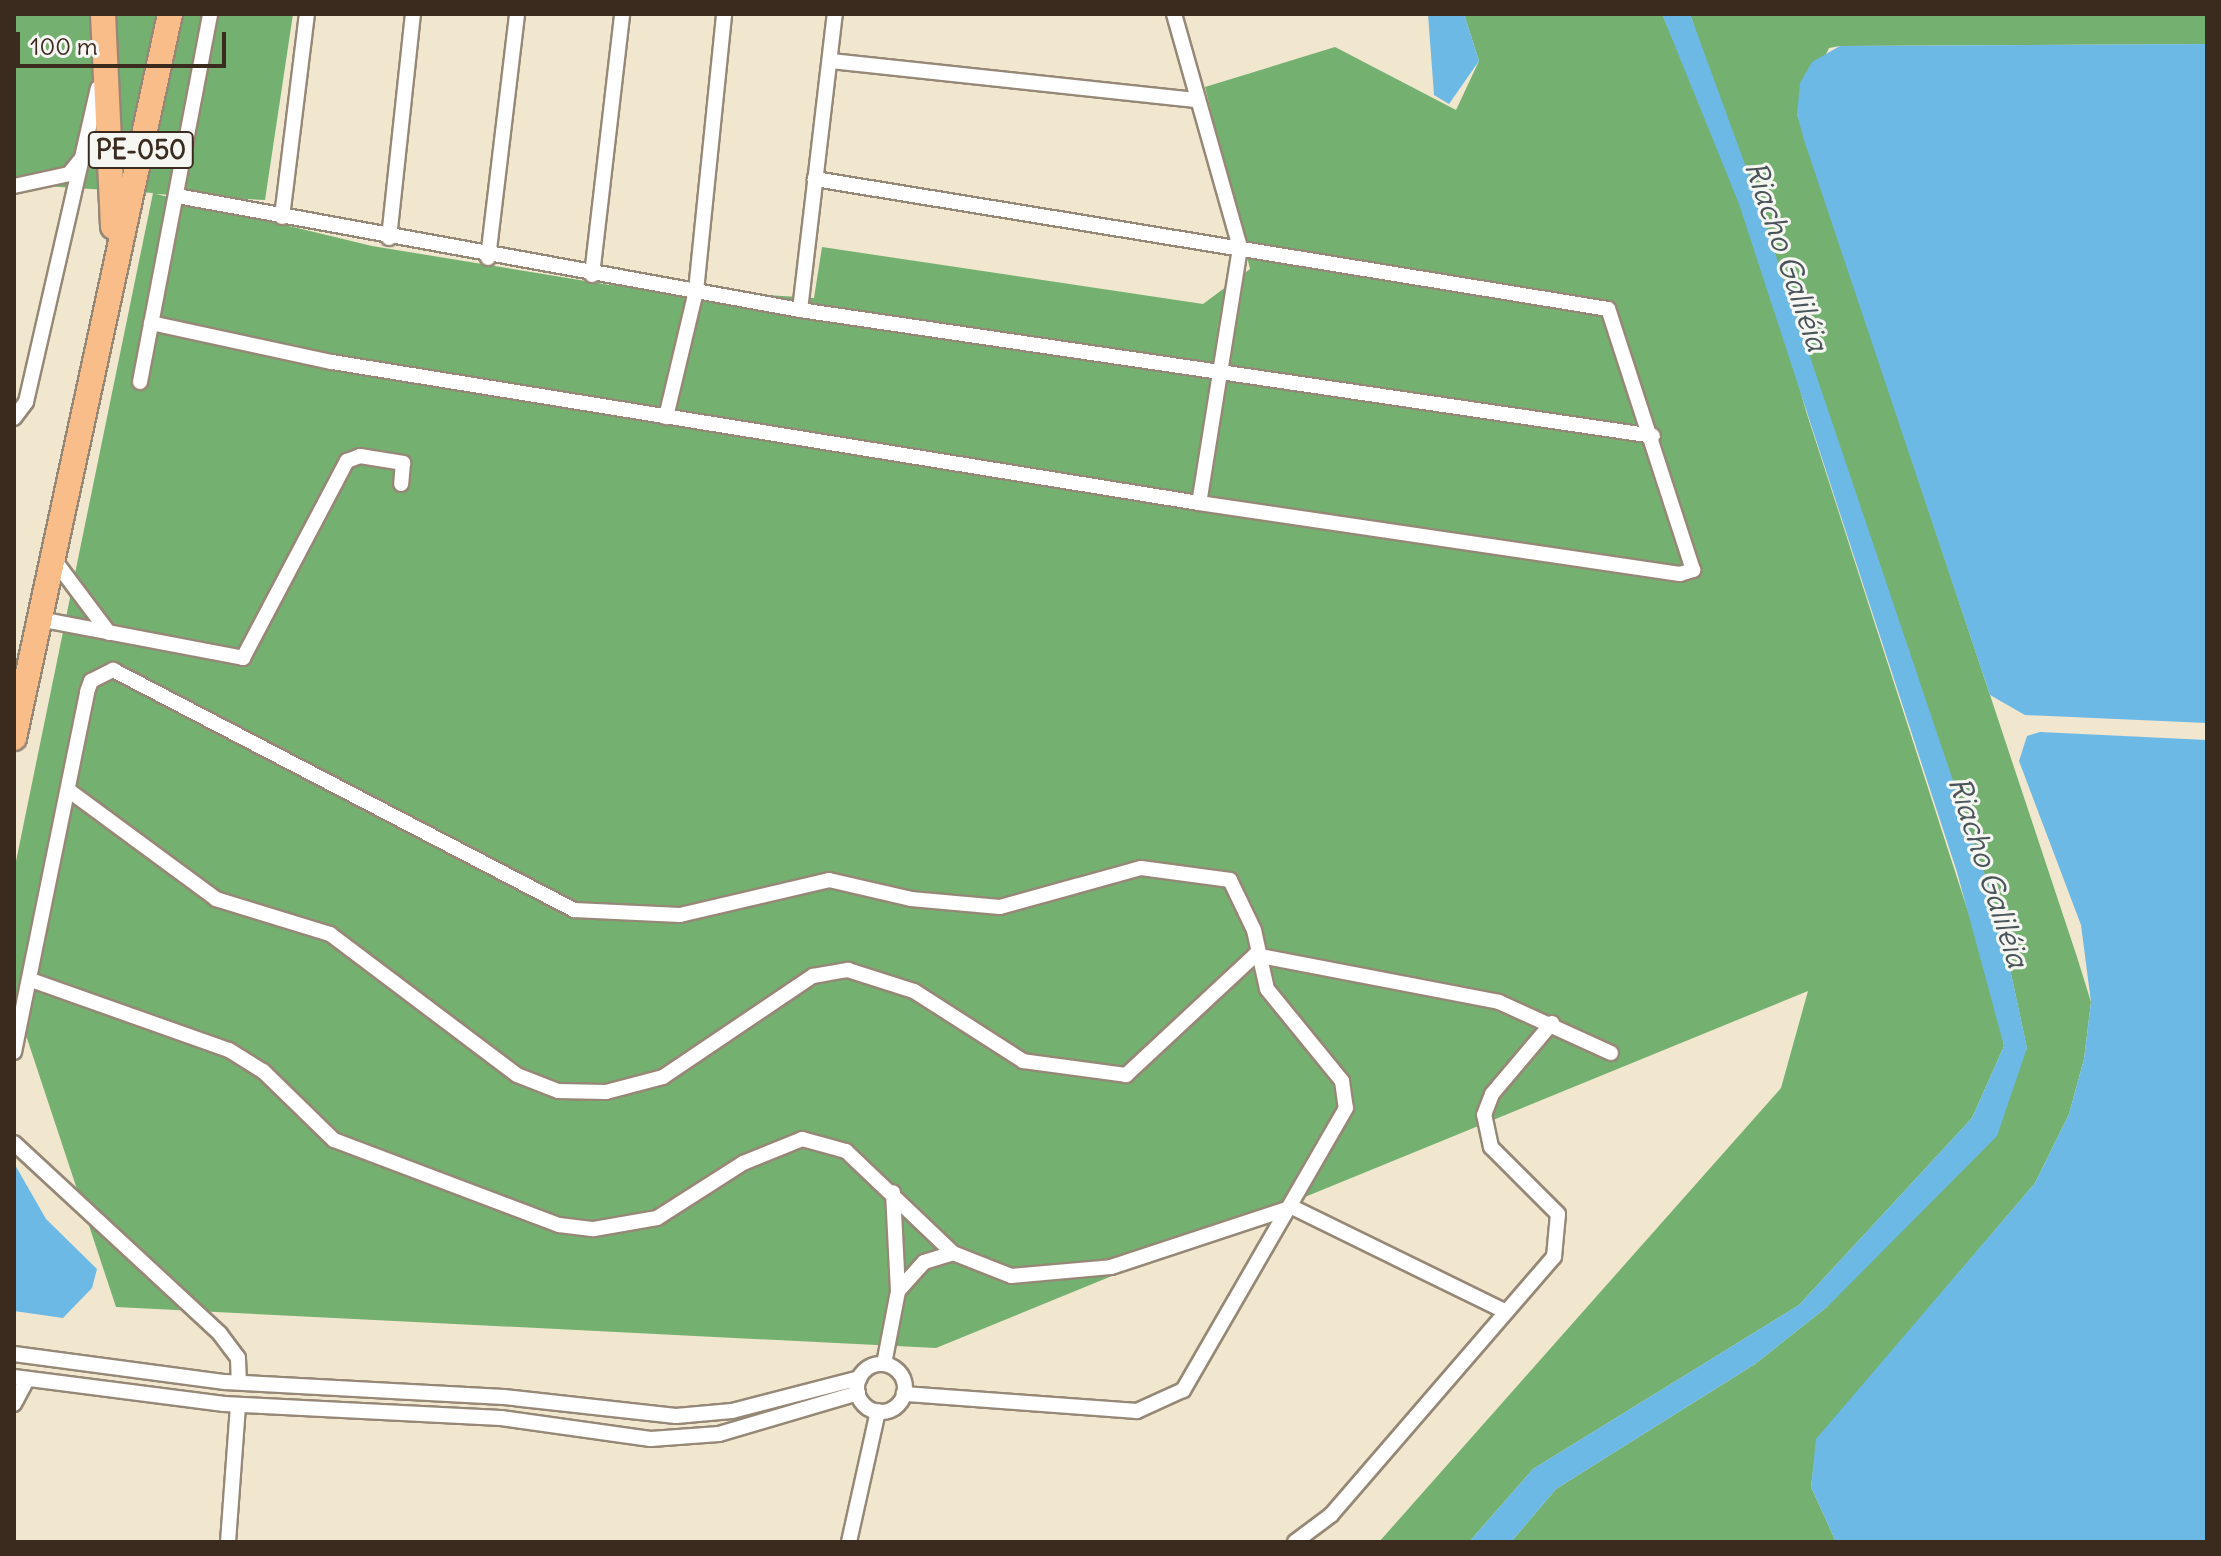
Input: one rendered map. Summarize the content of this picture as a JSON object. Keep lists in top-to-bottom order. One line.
{"streets":{"main road":["PE-050"]},"water":["Riacho Galiléia"],"scale_bar":"100 m"}
